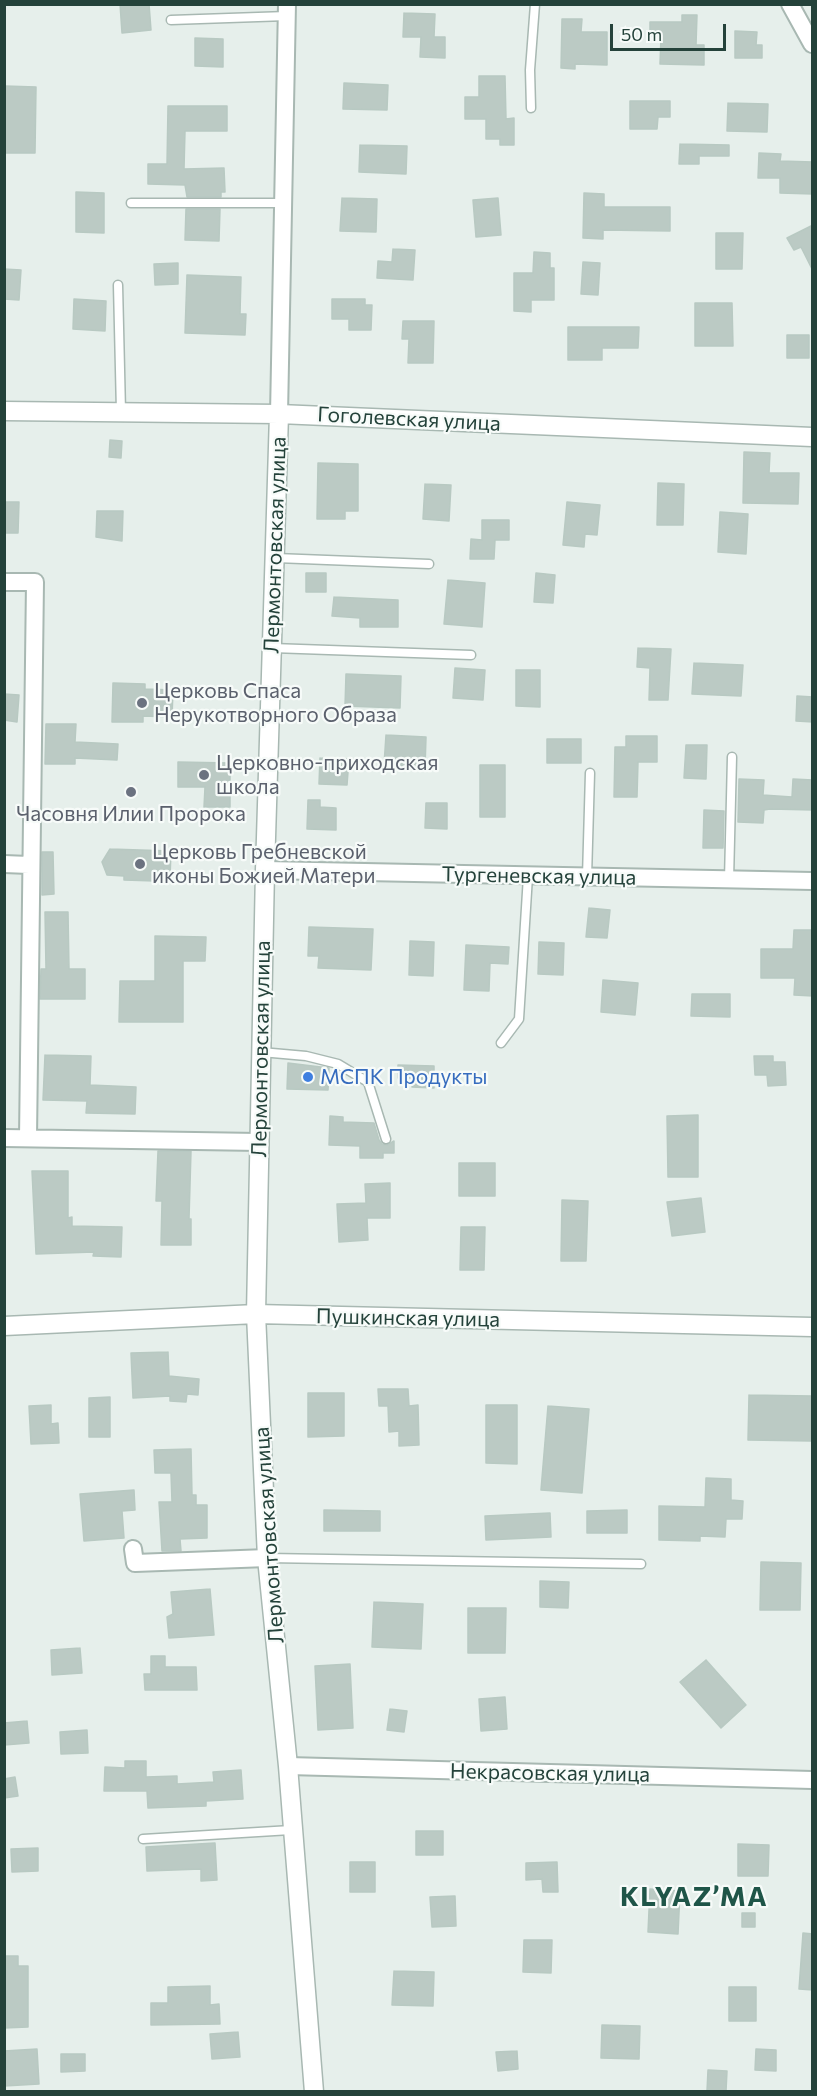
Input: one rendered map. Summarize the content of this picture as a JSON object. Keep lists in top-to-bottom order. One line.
{"streets":{"street":["Гоголевская улица","Лермонтовская улица","Тургеневская улица","Пушкинская улица","Некрасовская улица"]},"crossings":[["Гоголевская улица","Лермонтовская улица"],["Лермонтовская улица","Тургеневская улица"],["Лермонтовская улица","Пушкинская улица"],["Лермонтовская улица","Некрасовская улица"]],"districts":["KLYAZ’MA"],"places":["Церковь Спаса Нерукотворного Образа","Церковно-приходская школа","Часовня Илии Пророка","Церковь Гребневской иконы Божией Матери","МСПК Продукты"],"scale_bar":"50 m"}
